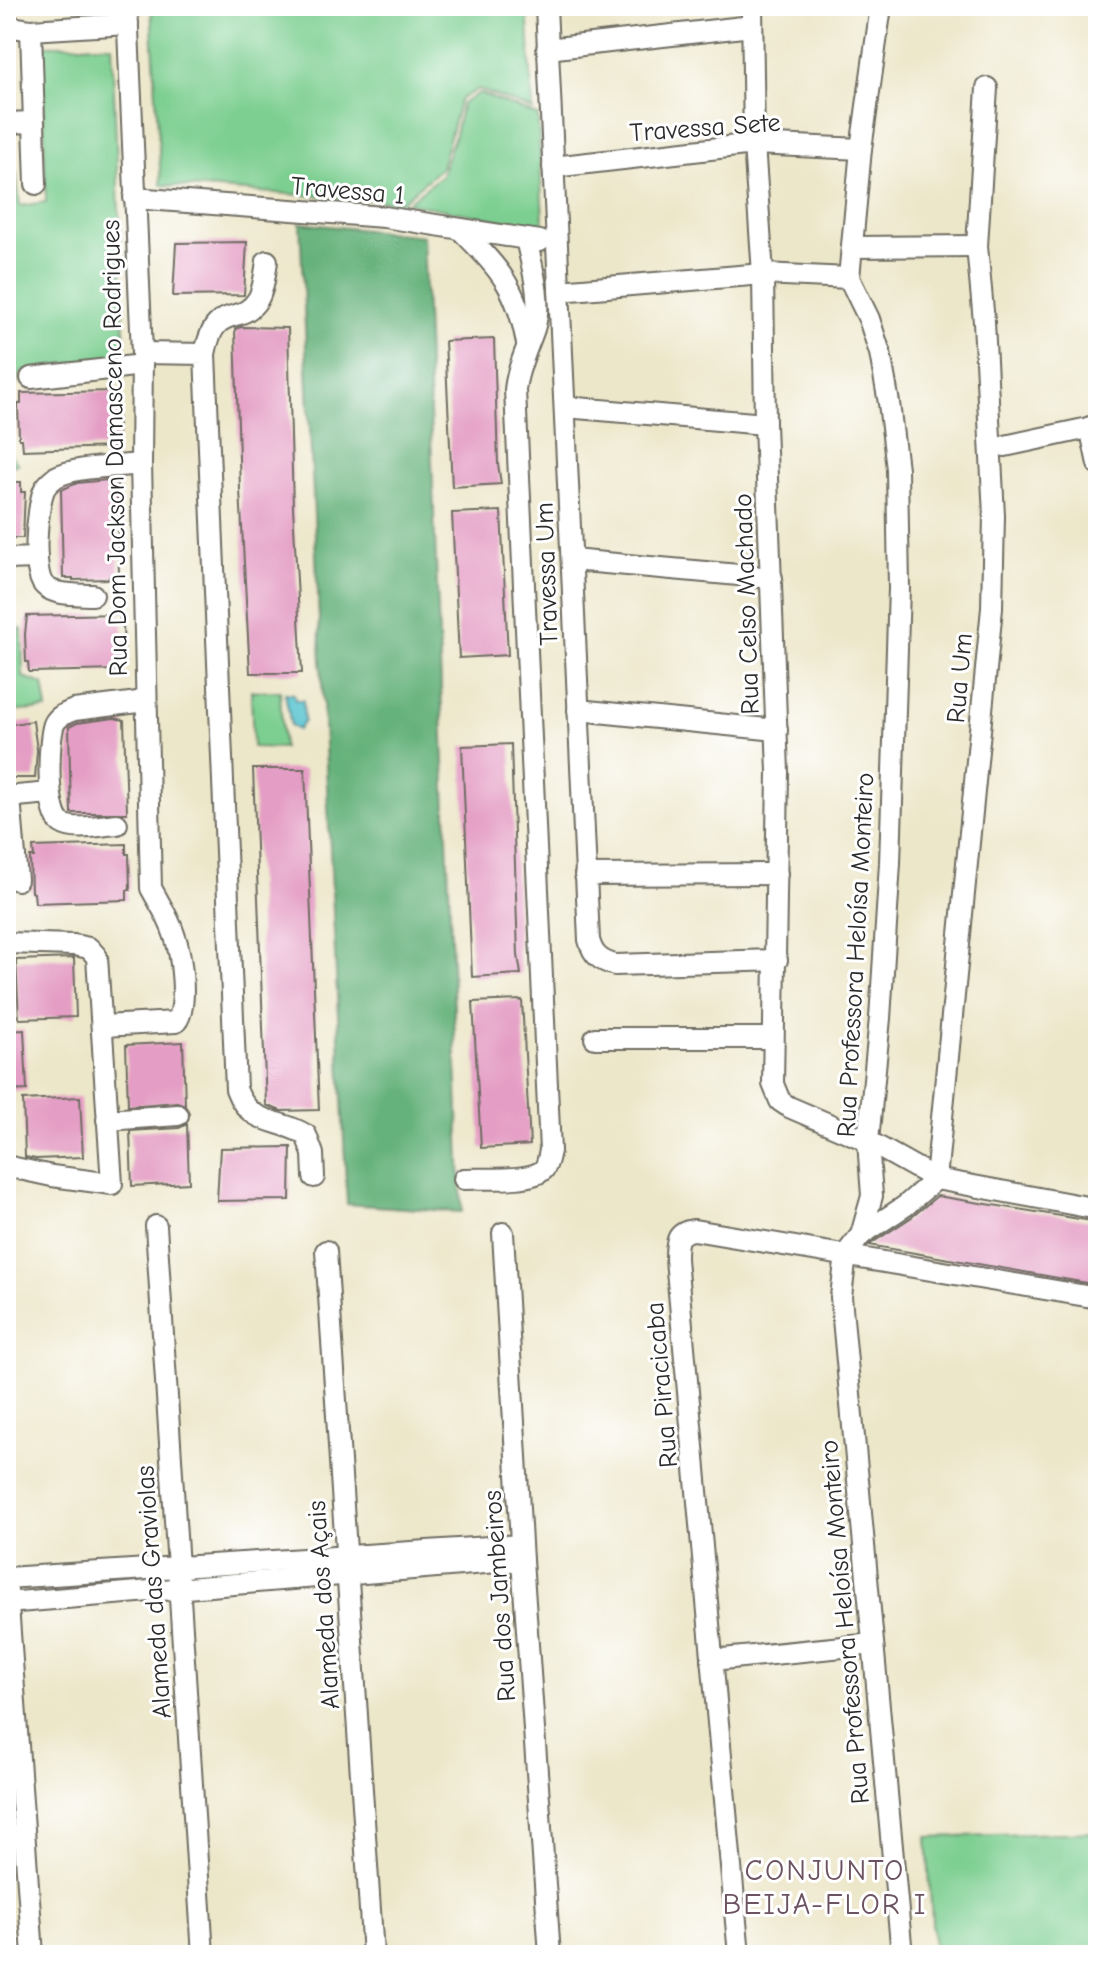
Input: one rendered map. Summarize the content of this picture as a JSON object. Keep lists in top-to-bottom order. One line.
{"streets":{"street":["Travessa Sete","Travessa 1","Rua Dom Jackson Damasceno Rodrigues","Travessa Um","Rua Celso Machado","Rua Um","Rua Professora Heloísa Monteiro","Rua Piracicaba","Alameda das Graviolas","Rua dos Jambeiros","Alameda dos Açais"]},"crossings":[["Travessa Sete","Travessa Um"],["Travessa Sete","Rua Celso Machado"],["Travessa 1","Rua Dom Jackson Damasceno Rodrigues"],["Travessa 1","Travessa Um"],["Travessa Um","Rua Celso Machado"],["Rua Celso Machado","Rua Professora Heloísa Monteiro"],["Rua Professora Heloísa Monteiro","Rua Piracicaba"]],"districts":["CONJUNTO BEIJA-FLOR I"]}
